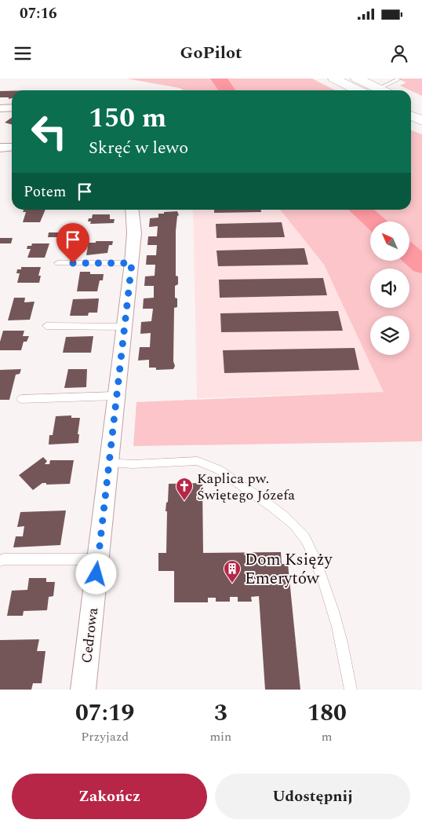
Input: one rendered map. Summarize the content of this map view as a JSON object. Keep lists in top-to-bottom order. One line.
{"streets":{"street":["Cedrowa"]},"places":{"church":["Kaplica pw. Świętego Józefa"],"building":["Dom Księży Emerytów"]},"north":"top left","page":{"status":"07:16","header":"GoPilot","turn":["150 m","Skręć w lewo"],"then":"Potem","eta":["07:19","Przyjazd","3","min","180","m"],"buttons":["Zakończ","Udostępnij"]}}
